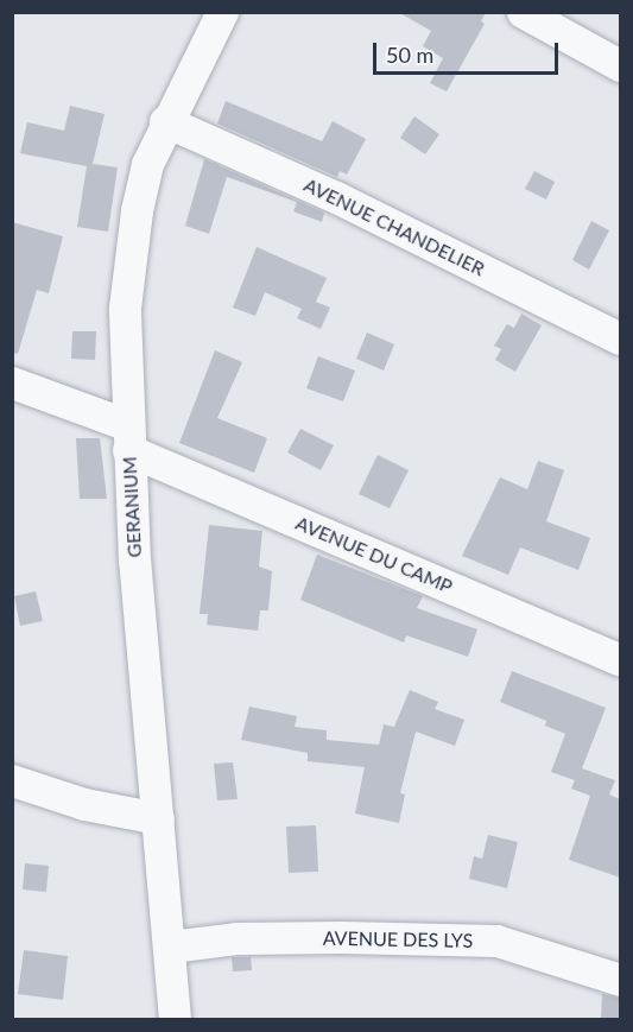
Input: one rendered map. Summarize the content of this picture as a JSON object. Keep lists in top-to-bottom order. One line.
{"streets":{"street":["AVENUE CHANDELIER","GERANIUM","AVENUE DU CAMP","AVENUE DES LYS"]},"crossings":[["AVENUE CHANDELIER","GERANIUM"],["GERANIUM","AVENUE DU CAMP"],["GERANIUM","AVENUE DES LYS"]],"scale_bar":"50 m"}
